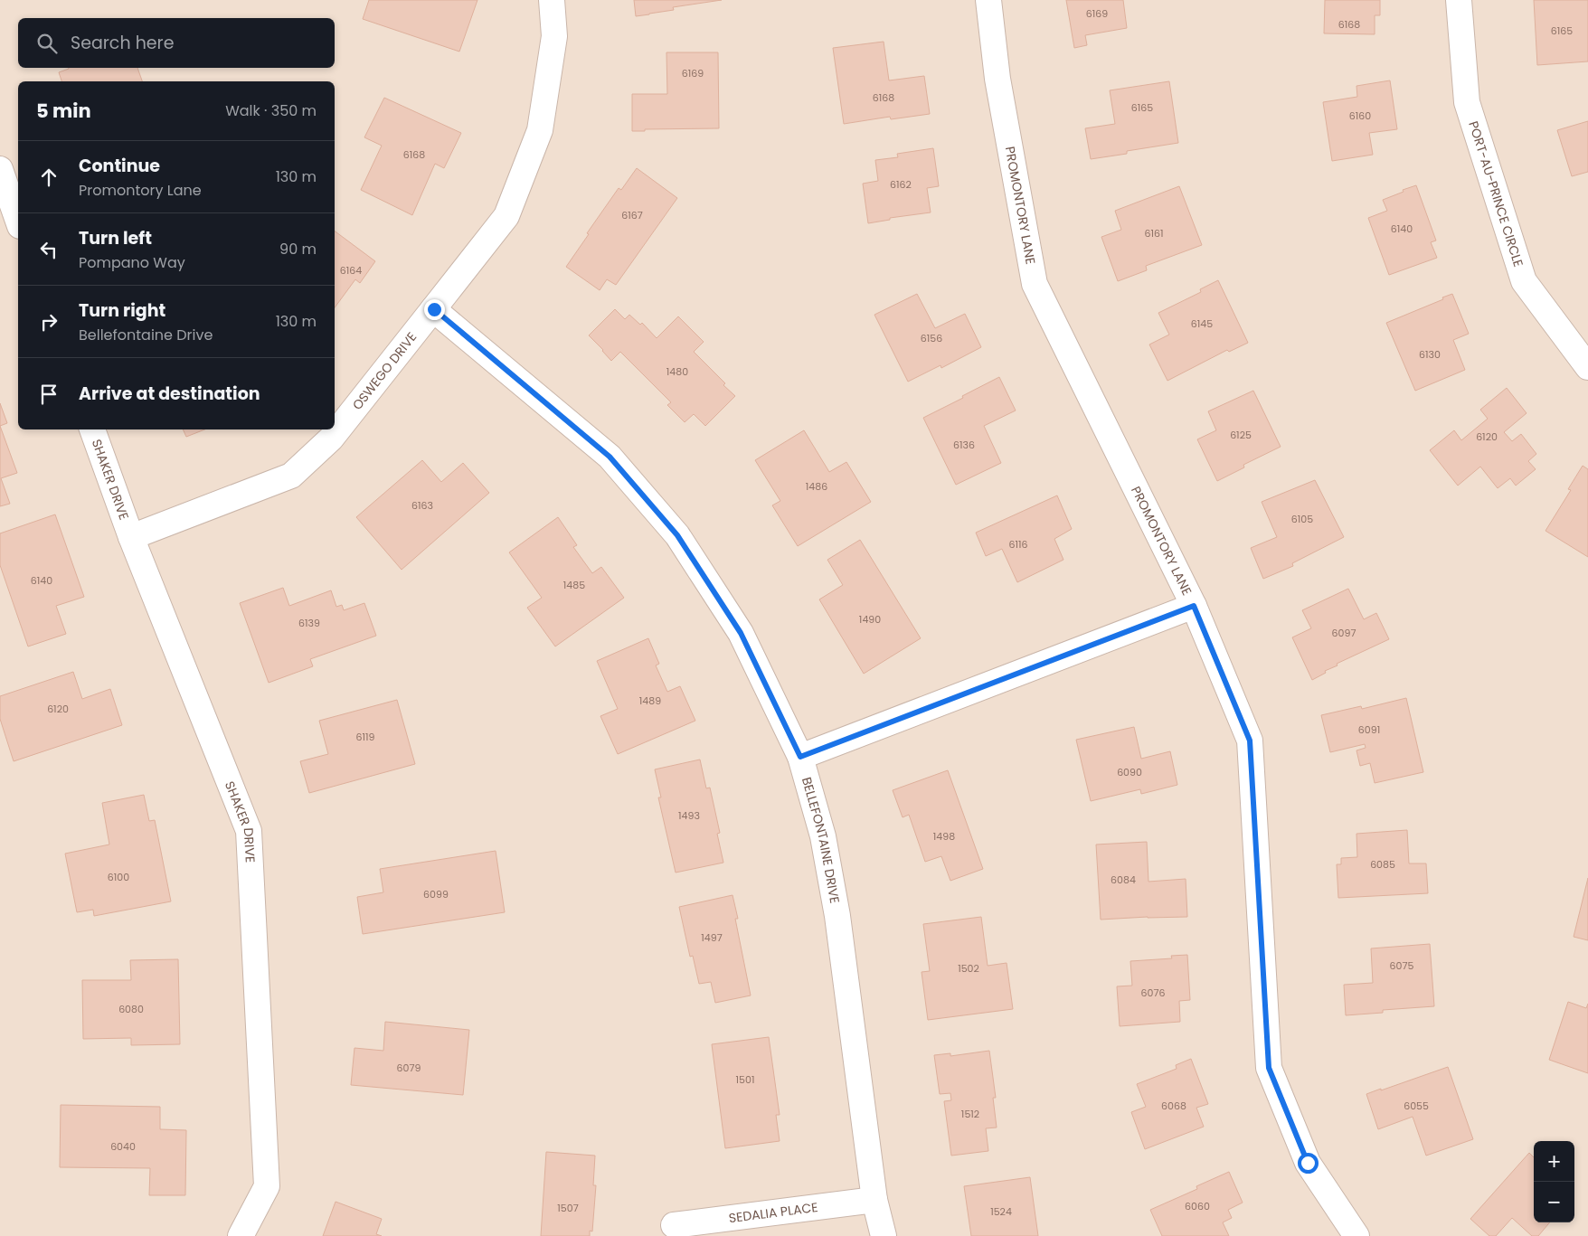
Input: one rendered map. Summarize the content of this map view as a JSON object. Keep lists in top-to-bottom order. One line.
{"streets":{"street":["PORT-AU-PRINCE CIRCLE","PROMONTORY LANE","OSWEGO DRIVE","SHAKER DRIVE","BELLEFONTAINE DRIVE","SEDALIA PLACE"]},"crossings":[["OSWEGO DRIVE","SHAKER DRIVE"],["OSWEGO DRIVE","BELLEFONTAINE DRIVE"],["BELLEFONTAINE DRIVE","SEDALIA PLACE"]],"house_numbers":["6169","6168","6165","6169","6168","6165","6160","6168","6162","6167","6140","6161","6164","6145","6156","6130","1480","6125","6120","6136","1486","6163","6105","6116","6140","1485","1490","6139","6097","1489","6120","6091","6119","6090","1493","1498","6085","6100","6084","6099","1497","6075","1502","6076","6080","6079","1501","6068","6055","1512","6040","6060","1507","1524"],"page":{"search":"Search here","heading":["5 min","Walk · 350 m"],"list":[["Continue","Promontory Lane","130 m"],["Turn left","Pompano Way","90 m"],["Turn right","Bellefontaine Drive","130 m"],"Arrive at destination"],"map_buttons":["+","−"]}}
